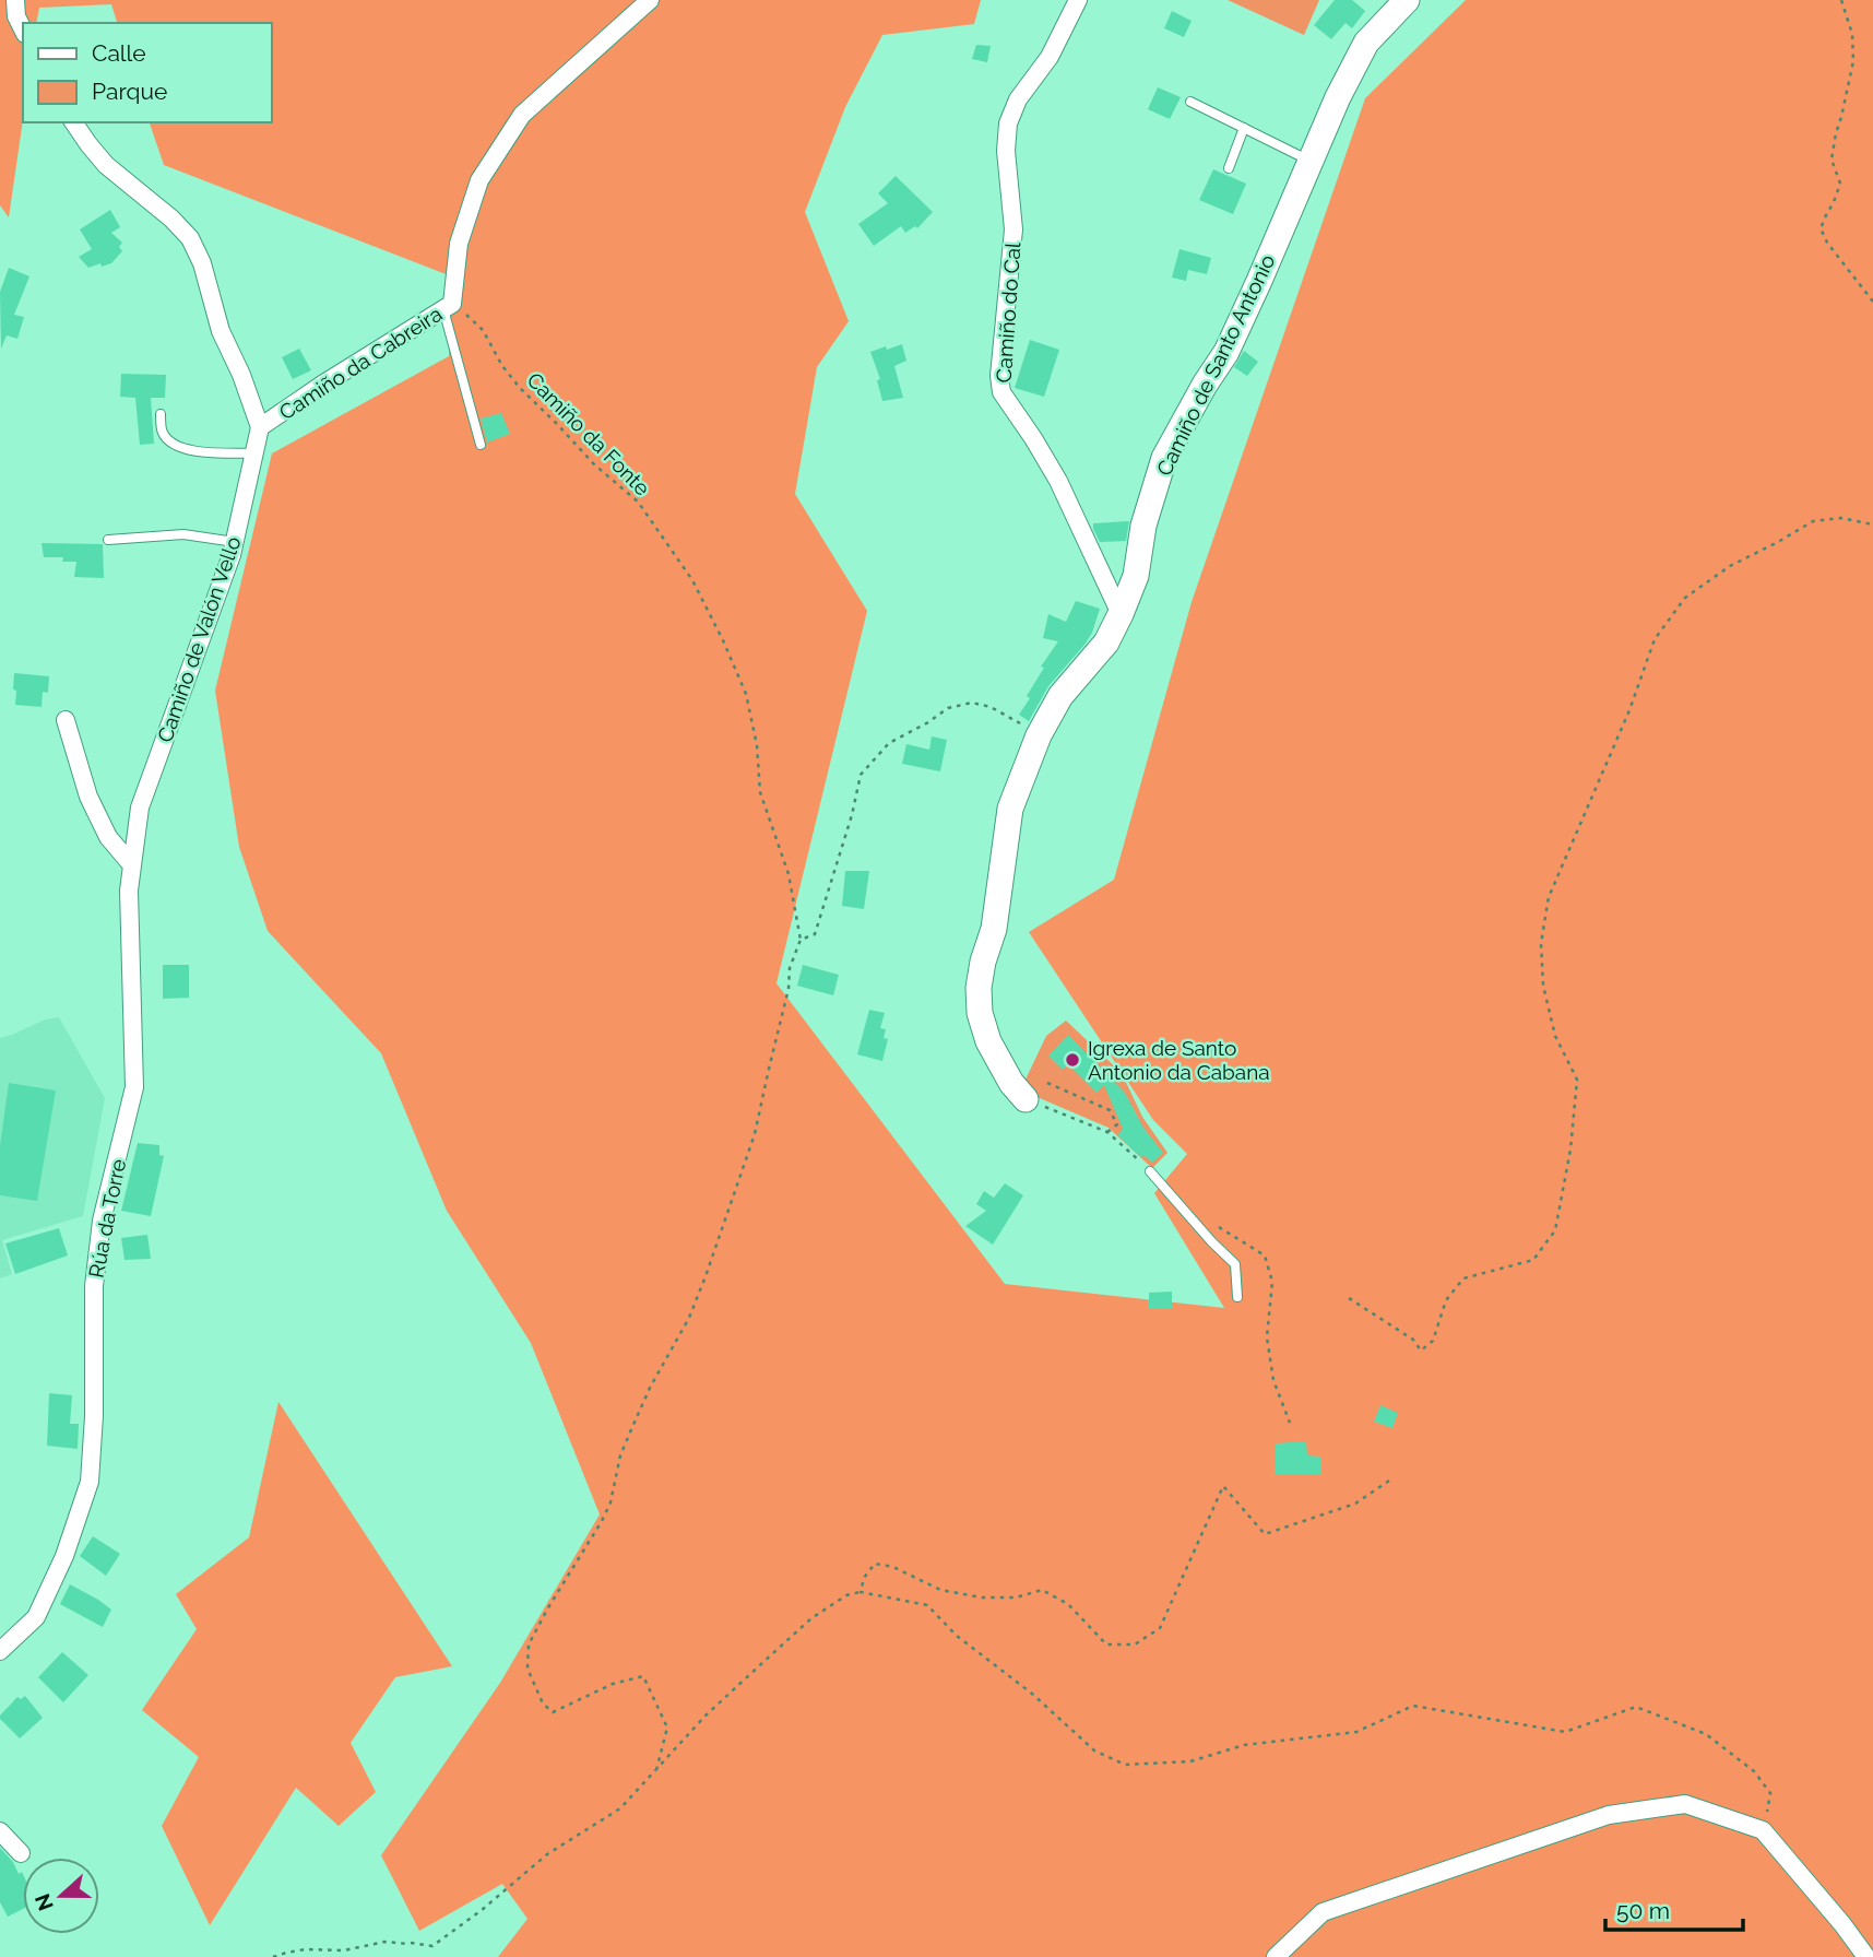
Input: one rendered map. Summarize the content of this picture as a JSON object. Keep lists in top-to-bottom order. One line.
{"streets":{"street":["Camiño do Cal","Camiño da Cabreira","Camiño de Santo Antonio","Camiño de Valón Vello","Rúa da Torre"],"path":["Camiño da Fonte"]},"crossings":[["Camiño do Cal","Camiño de Santo Antonio"],["Camiño da Cabreira","Camiño da Fonte"],["Camiño da Cabreira","Camiño de Valón Vello"],["Camiño de Valón Vello","Rúa da Torre"]],"places":["Igrexa de Santo Antonio da Cabana"],"legend":["Calle","Parque"],"scale_bar":"50 m","north":"left"}
